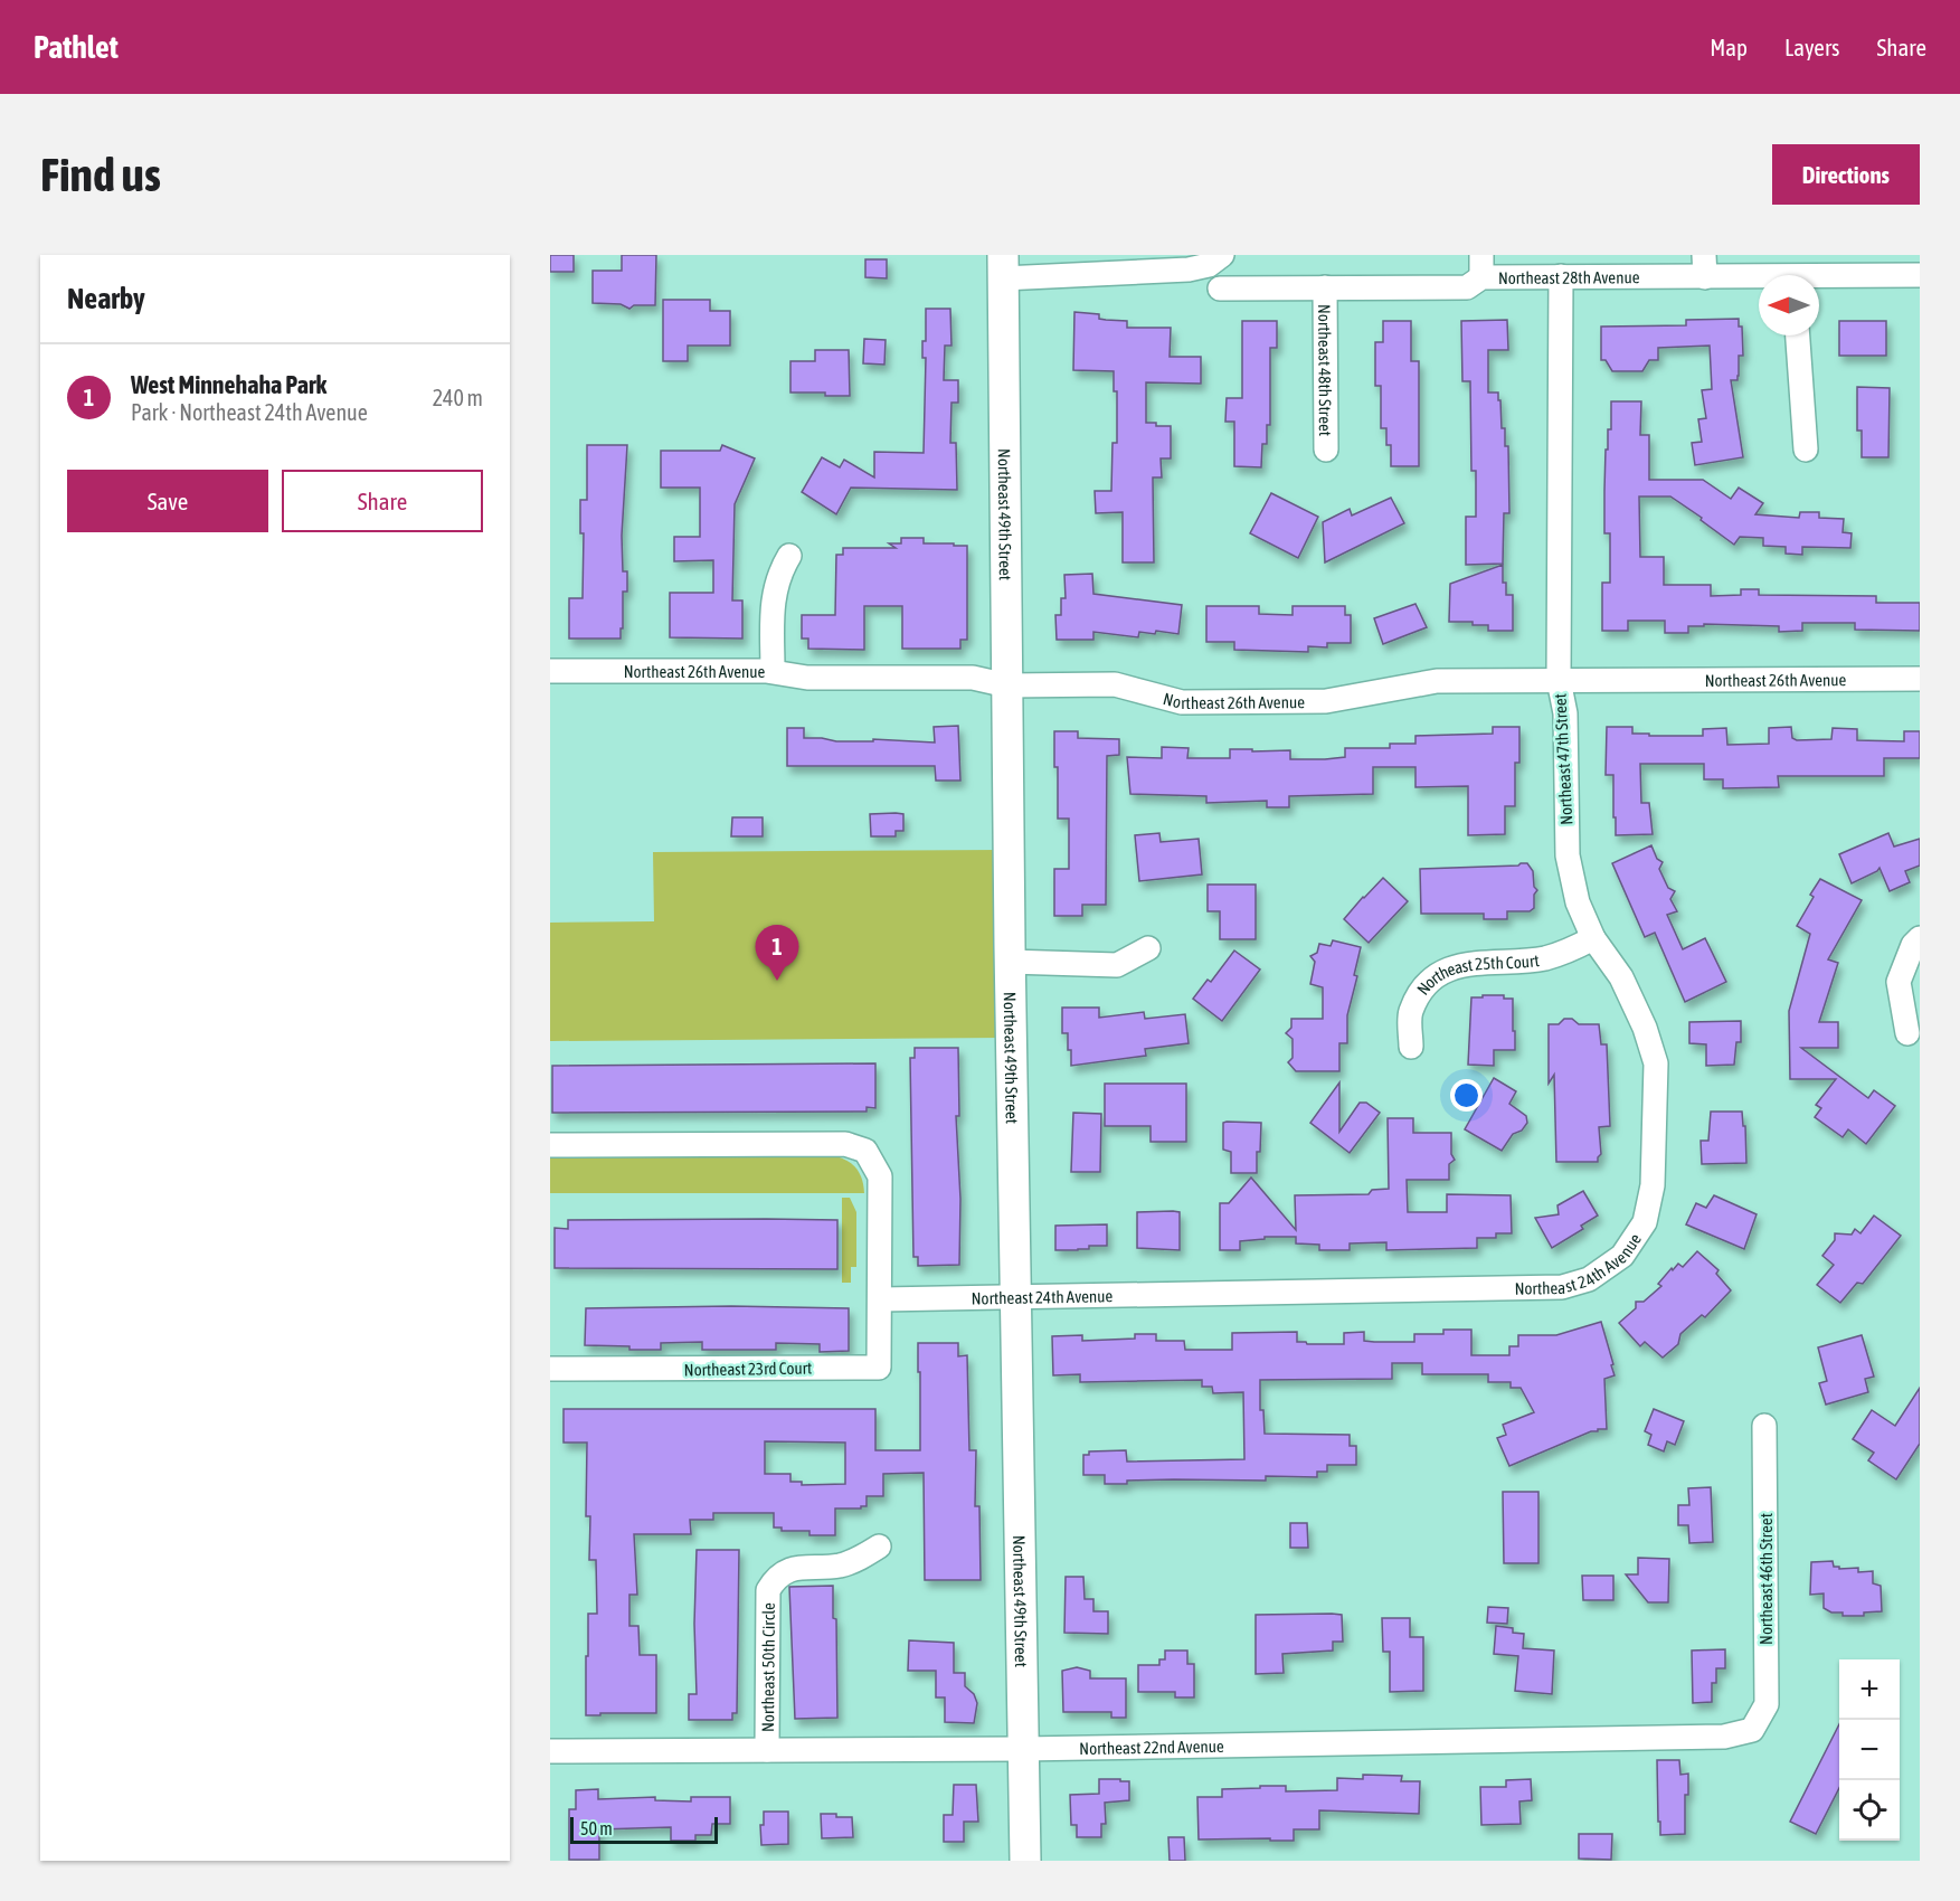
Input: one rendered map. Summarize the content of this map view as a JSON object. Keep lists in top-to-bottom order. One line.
{"streets":{"street":["Northeast 28th Avenue","Northeast 48th Street","Northeast 49th Street","Northeast 26th Avenue","Northeast 47th Street","Northeast 25th Court","Northeast 24th Avenue","Northeast 23rd Court","Northeast 46th Street","Northeast 50th Circle","Northeast 22nd Avenue"]},"crossings":[["Northeast 28th Avenue","Northeast 48th Street"],["Northeast 28th Avenue","Northeast 47th Street"],["Northeast 49th Street","Northeast 26th Avenue"],["Northeast 49th Street","Northeast 24th Avenue"],["Northeast 49th Street","Northeast 22nd Avenue"],["Northeast 26th Avenue","Northeast 47th Street"],["Northeast 47th Street","Northeast 25th Court"],["Northeast 47th Street","Northeast 24th Avenue"],["Northeast 24th Avenue","Northeast 23rd Court"],["Northeast 46th Street","Northeast 22nd Avenue"],["Northeast 50th Circle","Northeast 22nd Avenue"]],"scale_bar":"50 m","north":"left","page":{"header":"Pathlet","nav":["Map","Layers","Share"],"buttons":["Directions",["Save","Share"]],"title":"Find us","heading":"Nearby","list":[{"mark":"1","name":"West Minnehaha Park","note":"Park · Northeast 24th Avenue","value":"240 m"}],"pins":"1","map_buttons":["+","−"],"scale":"50 m"}}
